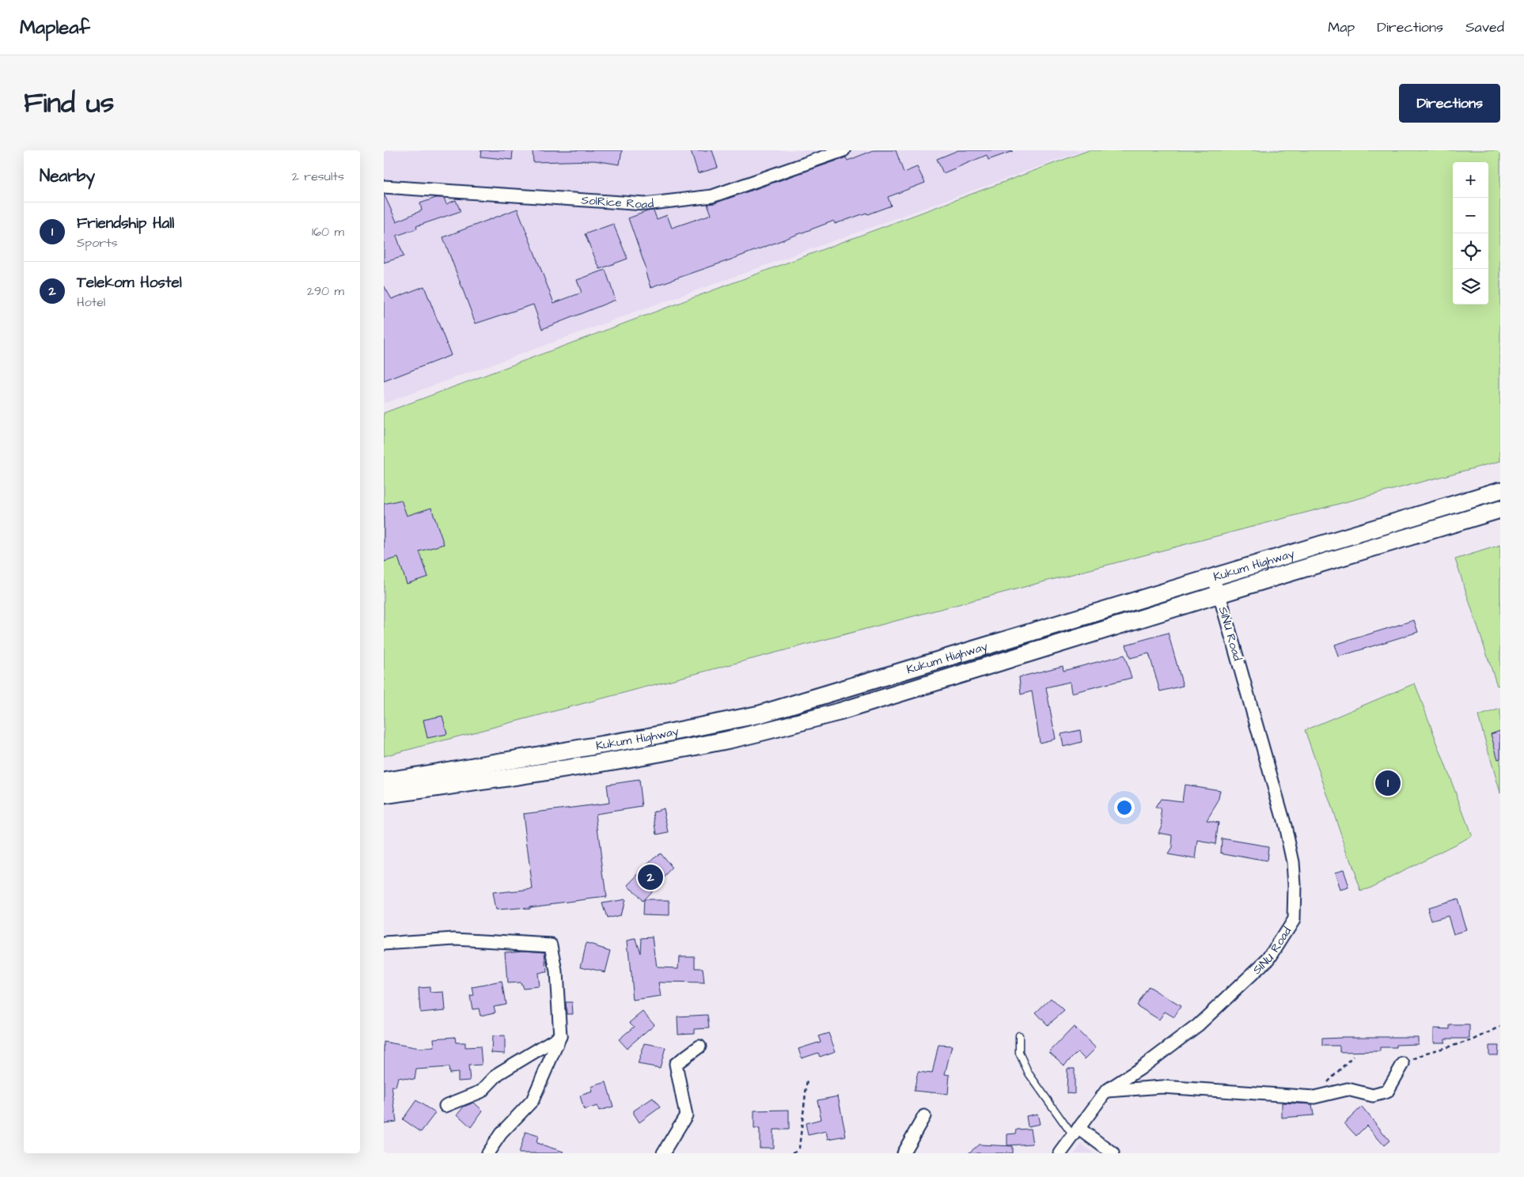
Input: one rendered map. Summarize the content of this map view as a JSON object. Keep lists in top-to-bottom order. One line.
{"streets":{"main road":["Kukum Highway"],"street":["SolRice Road","SINU Road"]},"crossings":[["Kukum Highway","SINU Road"]],"page":{"header":"Mapleaf","nav":["Map","Directions","Saved"],"title":"Find us","buttons":"Directions","heading":["Nearby","2 results"],"map_buttons":["+","−"],"list":[{"mark":"1","name":"Friendship Hall","note":"Sports","value":"160 m"},{"mark":"2","name":"Telekom Hostel","note":"Hotel","value":"290 m"}],"pins":["1","2"]}}
